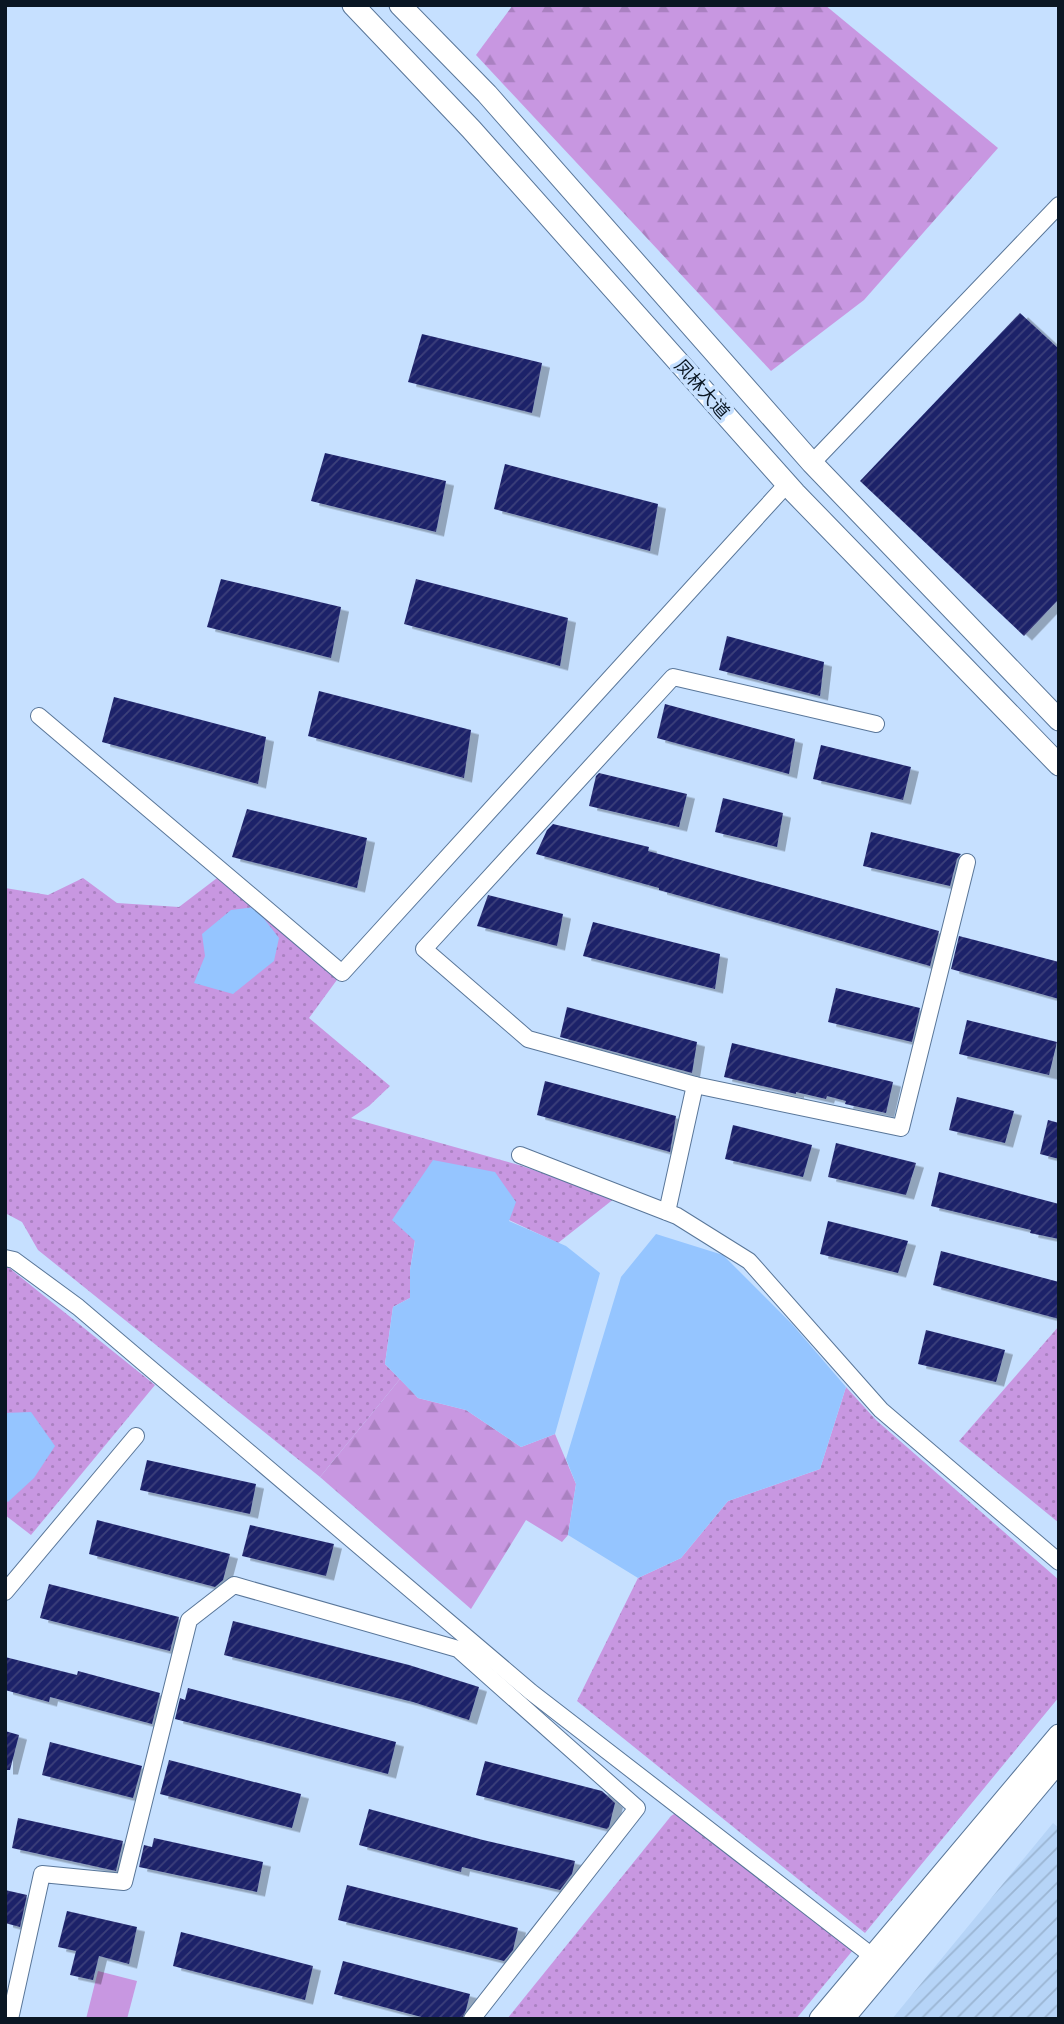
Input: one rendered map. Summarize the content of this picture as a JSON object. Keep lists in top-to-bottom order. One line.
{"streets":{"main road":["凤林大道"]}}
